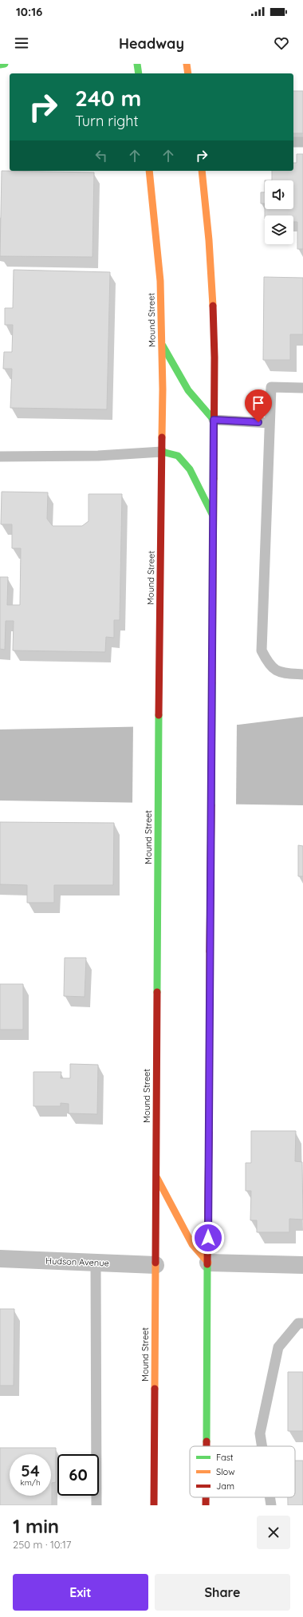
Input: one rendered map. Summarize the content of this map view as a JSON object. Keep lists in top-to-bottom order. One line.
{"streets":{"main road":["Mound Street"],"street":["Hudson Avenue"]},"crossings":[["Mound Street","Hudson Avenue"]],"legend":["Fast","Slow","Jam"],"page":{"status":"10:16","header":"Headway","turn":["240 m","Turn right"],"speed":"54 km/h","limit":"60","heading":["1 min","250 m · 10:17"],"buttons":["Exit","Share"]}}
